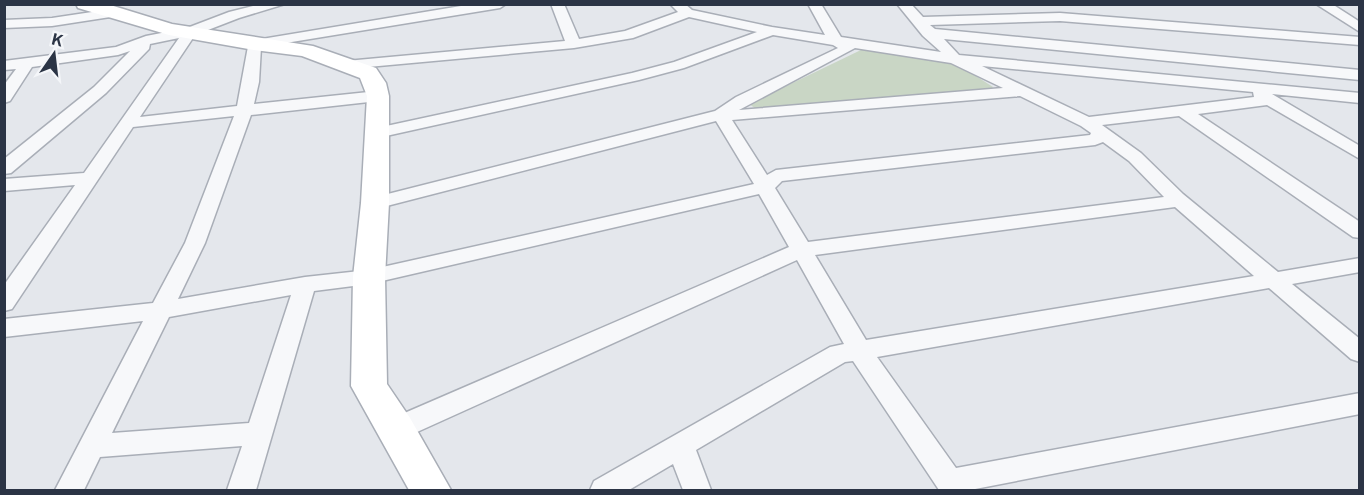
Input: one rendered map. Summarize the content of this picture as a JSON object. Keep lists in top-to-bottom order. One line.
{"north":"top"}
